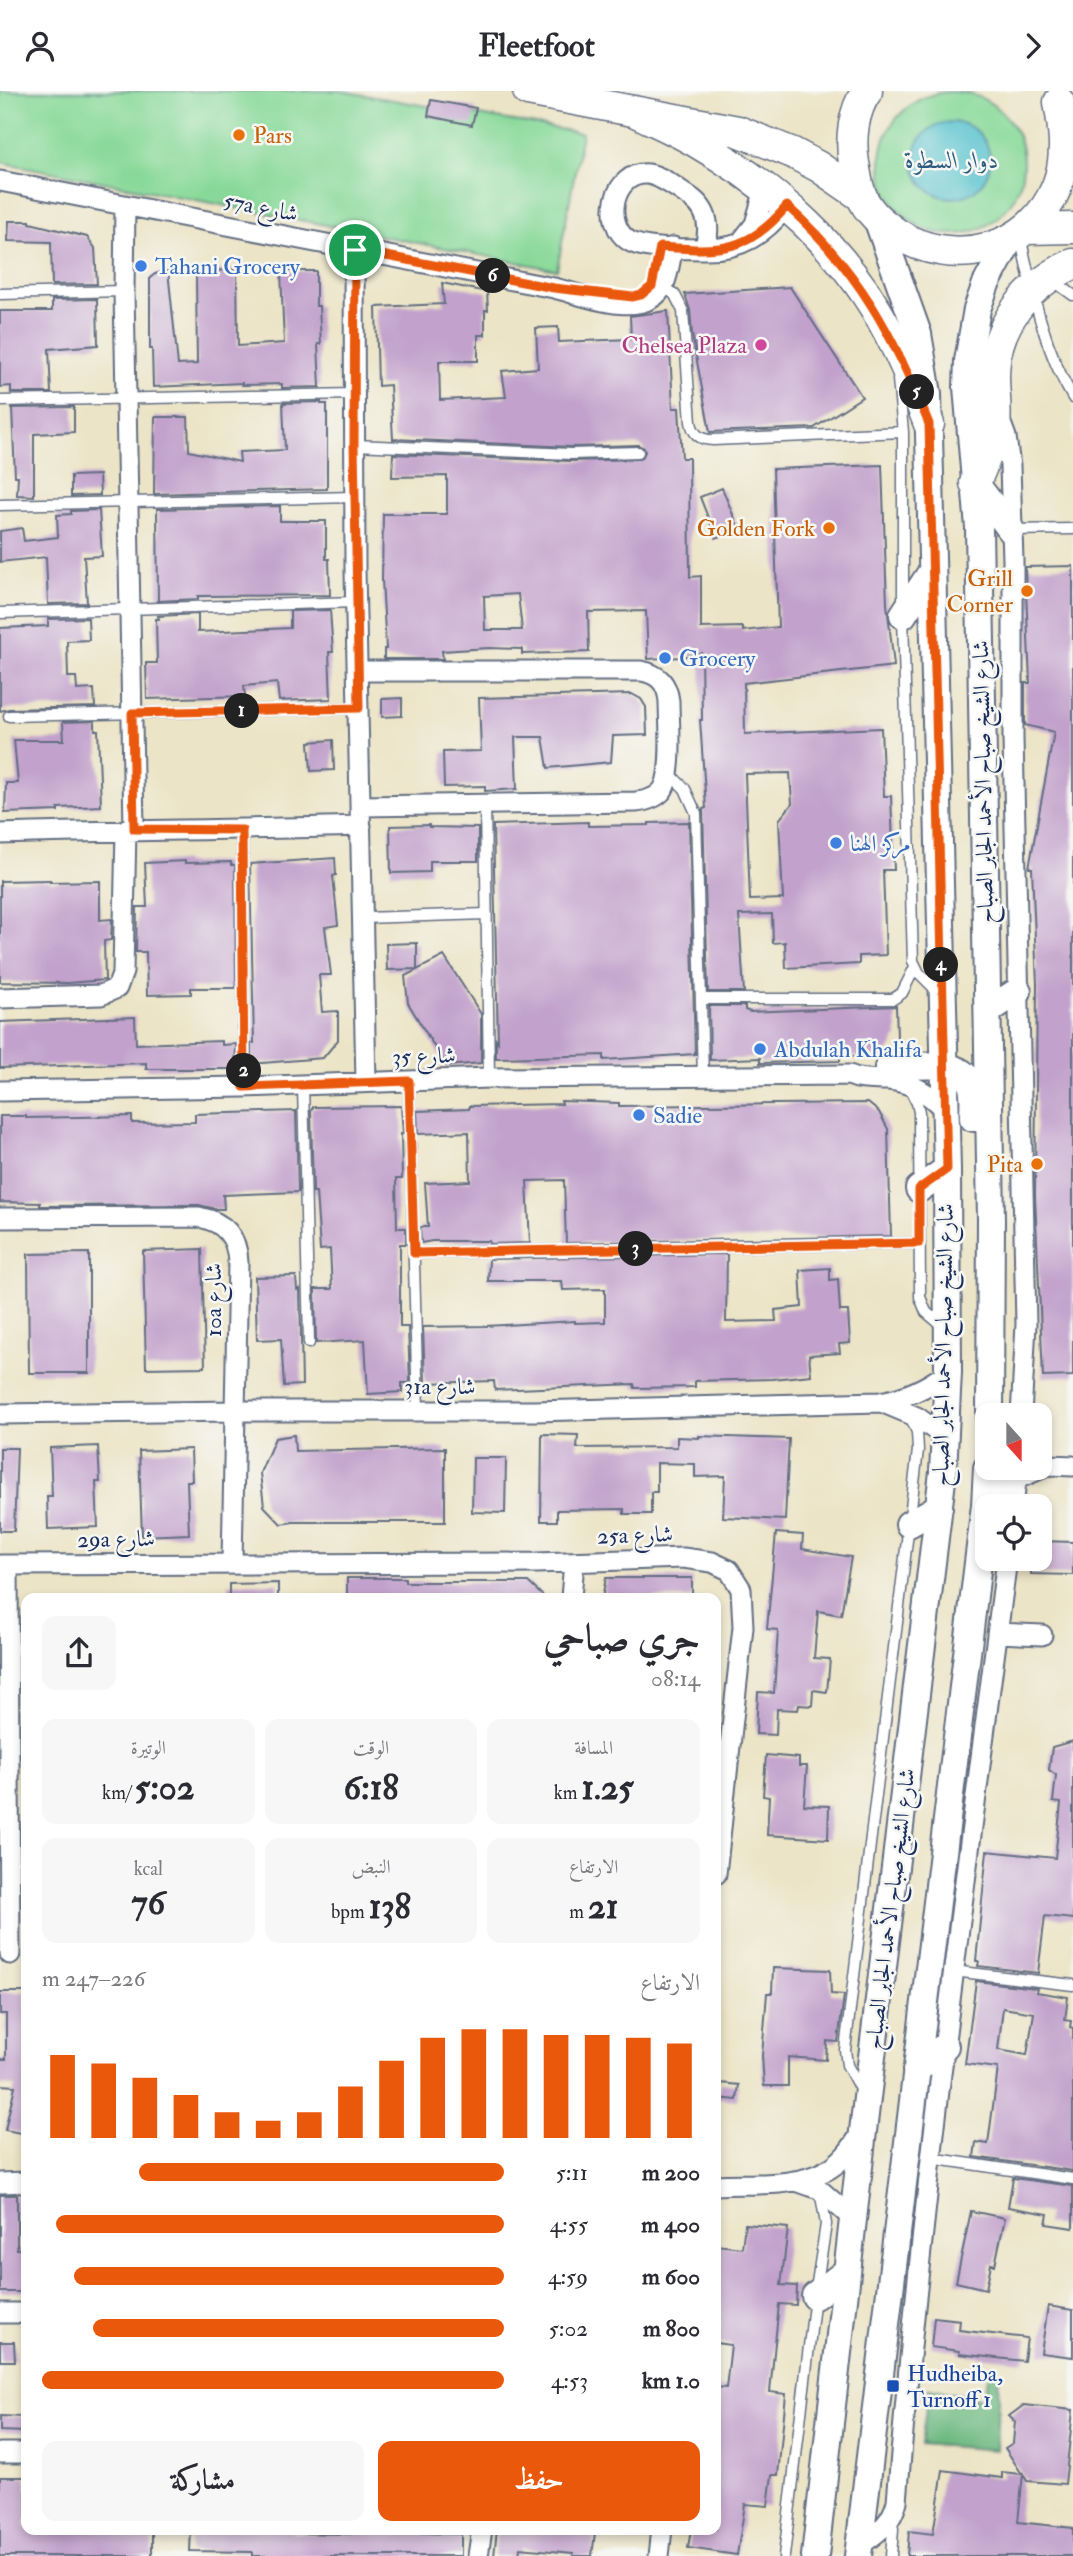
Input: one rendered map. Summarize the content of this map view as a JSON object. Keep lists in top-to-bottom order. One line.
{"streets":{"main road":["شارع الشيخ صباح الأحمد الجابر الصباح"],"street":["57a شارع","شارع 35","10a شارع","31a شارع","25a شارع","29a شارع"]},"crossings":[["شارع الشيخ صباح الأحمد الجابر الصباح","شارع 35"],["شارع الشيخ صباح الأحمد الجابر الصباح","31a شارع"],["10a شارع","31a شارع"],["10a شارع","25a شارع"],["10a شارع","29a شارع"],["25a شارع","29a شارع"]],"water":["دوار السطوة"],"places":{"other":["Pars","Tahani Grocery","Chelsea Plaza","Golden Fork","Grill Corner","Grocery","مركز الهنا","Abdulah Khalifa","Sadie","Pita"],"transit":["Hudheiba, Turnoff 1"]},"north":"bottom","page":{"header":"Fleetfoot","pins":["6","5","1","4","2","3"],"heading":["جري صباحي","08:14"],"stats":[["المسافة","1.25 km"],["الوقت","6:18"],["الوتيرة","5:02 /km"],["الارتفاع","21 m"],["النبض","138 bpm"],["kcal","76"]],"chart":["الارتفاع","226–247 m"],"list":[{"name":"200 m","note":"5:11"},{"name":"400 m","note":"4:55"},{"name":"600 m","note":"4:59"},{"name":"800 m","note":"5:02"},{"name":"1.0 km","note":"4:53"}],"buttons":["حفظ","مشاركة"]}}
